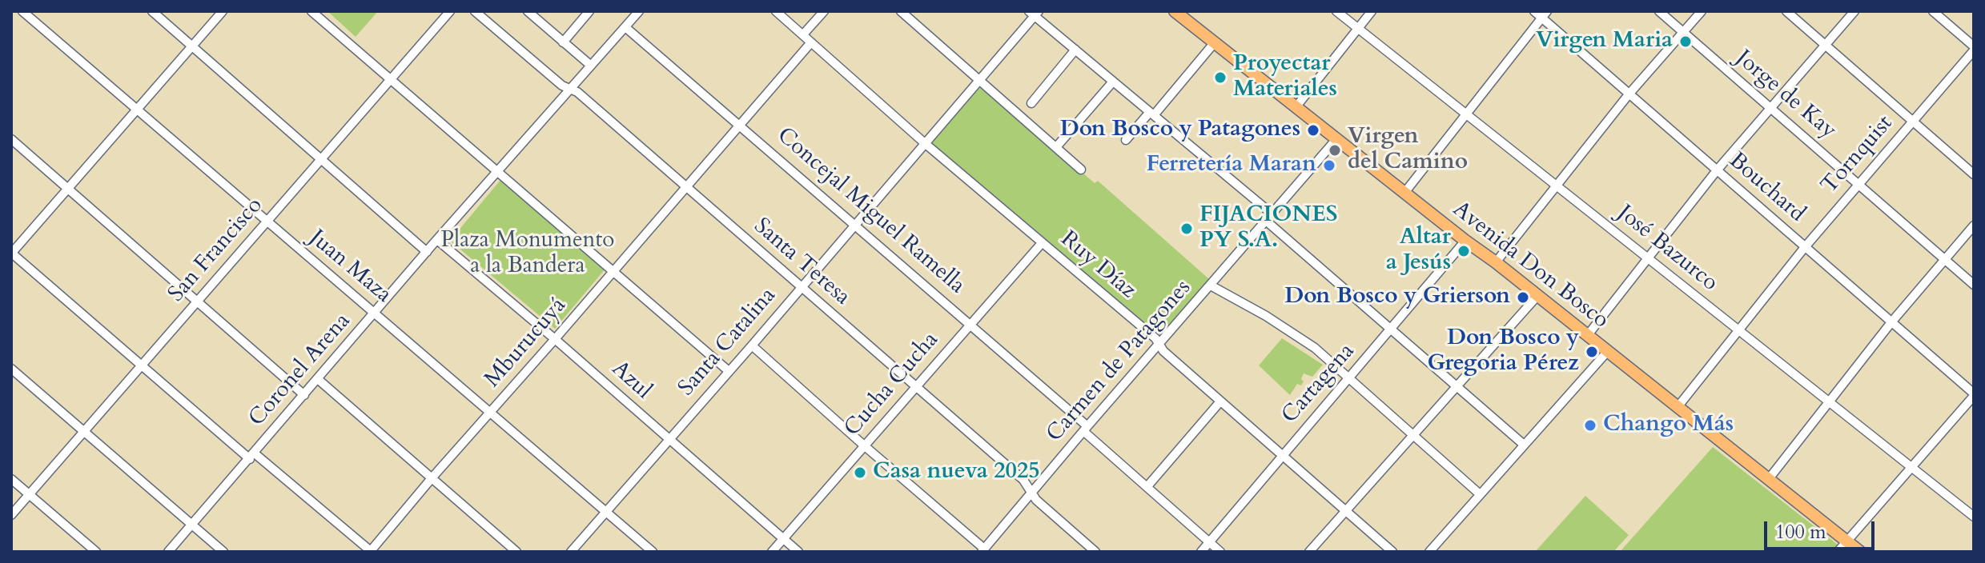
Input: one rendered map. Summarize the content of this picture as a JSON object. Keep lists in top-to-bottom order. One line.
{"streets":{"main road":["Avenida Don Bosco"],"street":["Jorge de Kay","Tornquist","Bouchard","Concejal Miguel Ramella","José Bazurco","San Francisco","Santa Teresa","Ruy Díaz","Juan Maza","Santa Catalina","Mburucuyá","Carmen de Patagones","Coronel Arena","Azul","Cartagena","Cucha Cucha"]},"crossings":[["Jorge de Kay","Tornquist"],["Tornquist","Bouchard"],["Tornquist","José Bazurco"],["Tornquist","Avenida Don Bosco"],["Concejal Miguel Ramella","Santa Catalina"],["Concejal Miguel Ramella","Mburucuyá"],["Concejal Miguel Ramella","Carmen de Patagones"],["Concejal Miguel Ramella","Coronel Arena"],["Concejal Miguel Ramella","Cartagena"],["Concejal Miguel Ramella","Cucha Cucha"],["San Francisco","Juan Maza"],["Santa Teresa","Santa Catalina"],["Santa Teresa","Mburucuyá"],["Santa Teresa","Carmen de Patagones"],["Santa Teresa","Coronel Arena"],["Santa Teresa","Cucha Cucha"],["Ruy Díaz","Santa Catalina"],["Ruy Díaz","Mburucuyá"],["Ruy Díaz","Carmen de Patagones"],["Ruy Díaz","Cartagena"],["Ruy Díaz","Cucha Cucha"],["Avenida Don Bosco","Carmen de Patagones"],["Avenida Don Bosco","Cartagena"],["Juan Maza","Santa Catalina"],["Juan Maza","Mburucuyá"],["Juan Maza","Coronel Arena"],["Santa Catalina","Azul"],["Mburucuyá","Azul"],["Coronel Arena","Azul"],["Azul","Cucha Cucha"]],"parks":["Plaza Monumento a la Bandera"],"places":["Virgen Maria","Proyectar Materiales","Don Bosco y Patagones","Virgen del Camino","Ferretería Maran","FIJACIONES PY S.A.","Altar a Jesús","Don Bosco y Grierson","Don Bosco y Gregoria Pérez","Chango Más","Casa nueva 2025"],"scale_bar":"100 m"}
